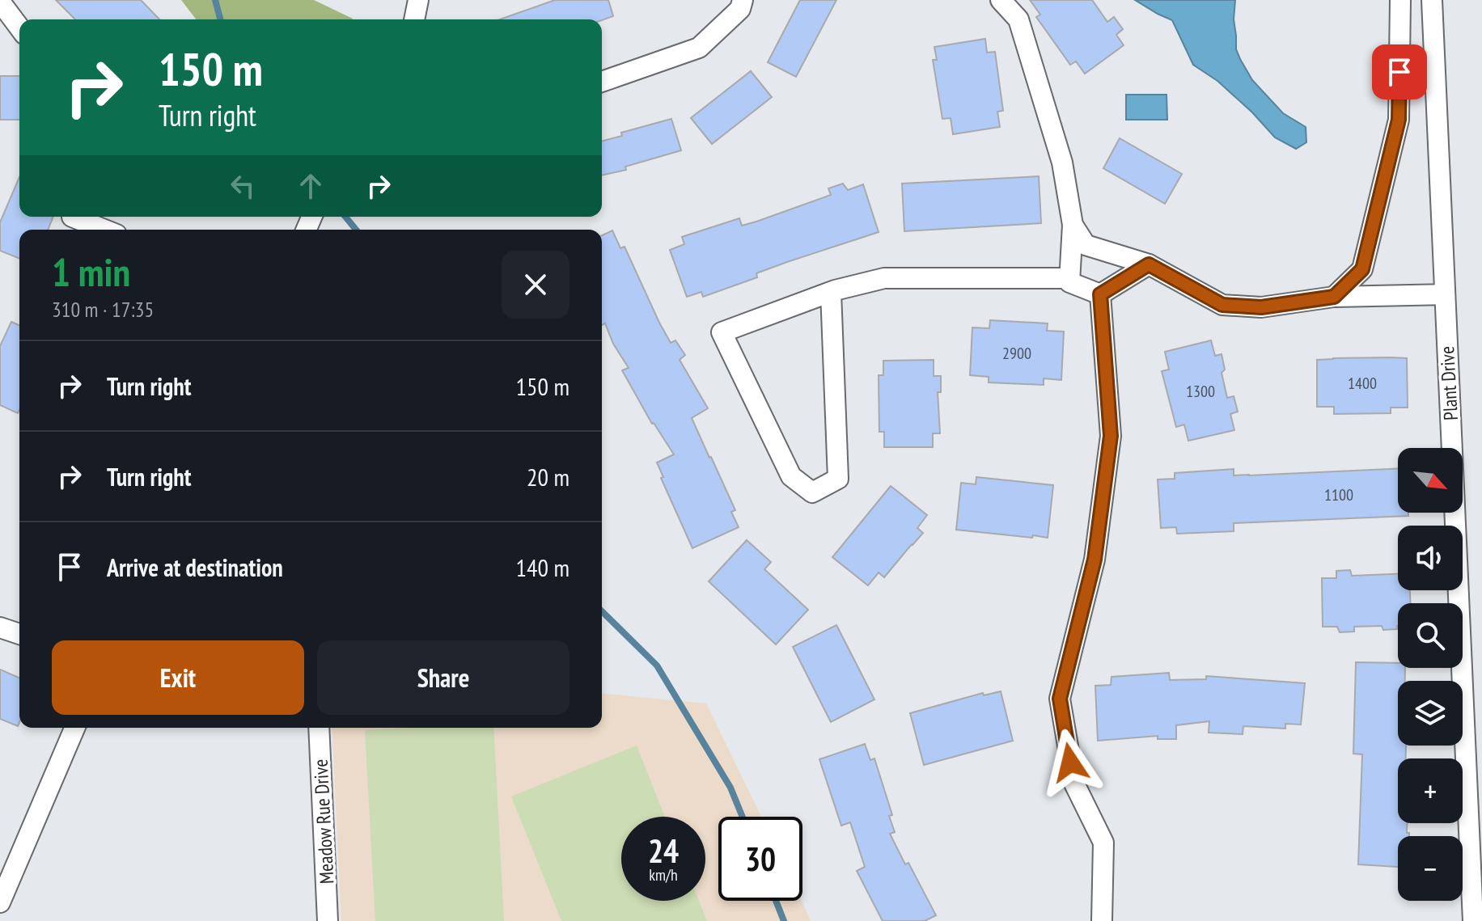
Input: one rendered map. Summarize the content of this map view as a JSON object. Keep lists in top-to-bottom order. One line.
{"streets":{"street":["Plant Drive","Meadow Rue Drive"]},"house_numbers":["2900","1400","1300","1100"],"north":"bottom right","page":{"turn":["150 m","Turn right"],"heading":["1 min","310 m · 17:35"],"list":[{"name":"Turn right","value":"150 m"},{"name":"Turn right","value":"20 m"},{"name":"Arrive at destination","value":"140 m"}],"map_buttons":["+","−"],"buttons":["Exit","Share"],"speed":"24 km/h","limit":"30"}}
